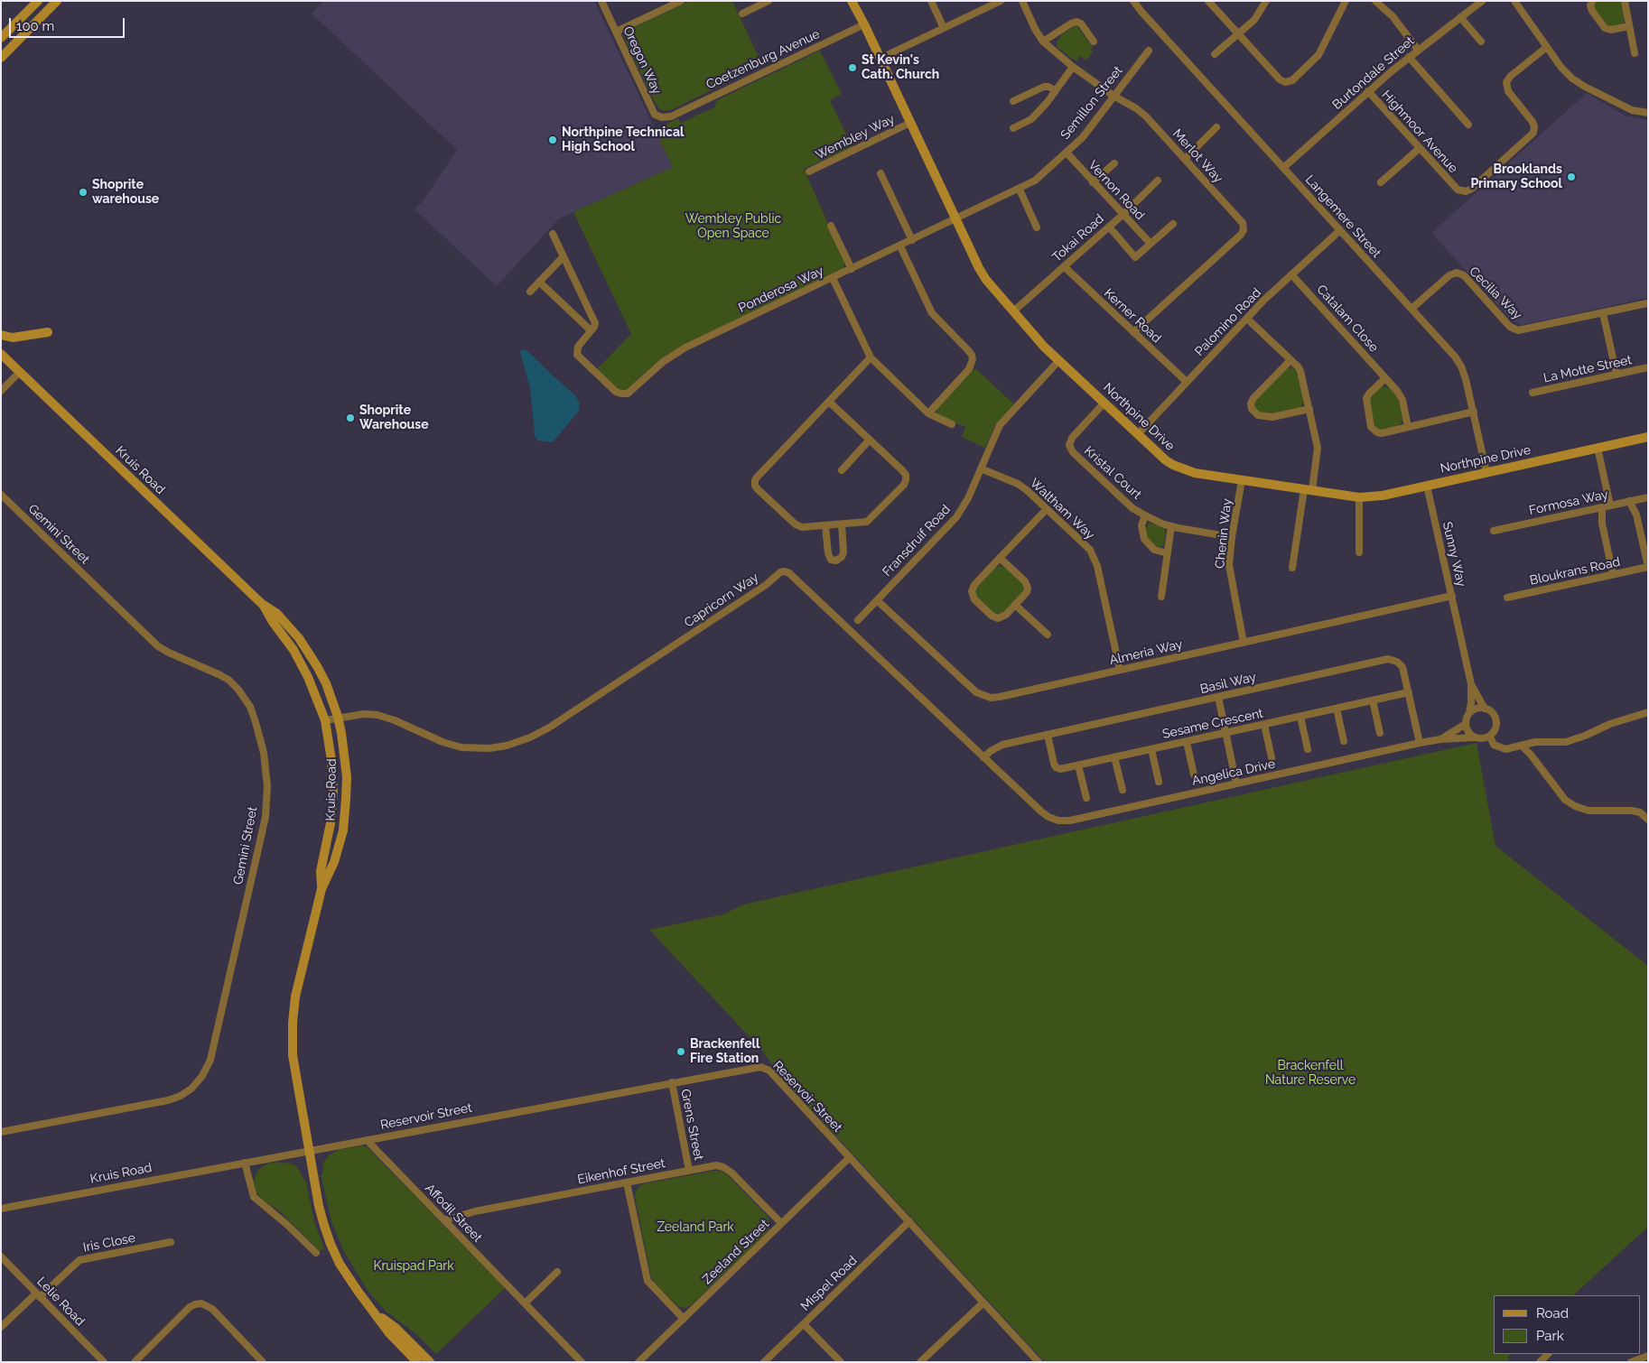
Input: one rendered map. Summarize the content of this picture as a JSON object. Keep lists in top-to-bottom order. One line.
{"streets":{"street":["Coetzenburg Avenue","Oregon Way","Burtondale Street","Semillon Street","Highmoor Avenue","Wembley Way","Merlot Way","Vernon Road","Langemere Street","Tokai Road","Ponderosa Way","Cecilia Way","Kerner Road","Catalam Close","Palomino Road","La Motte Street","Northpine Drive","Kruis Road","Kristal Court","Formosa Way","Waltham Way","Chenin Way","Gemini Street","Fransdruif Road","Sunny Way","Bloukrans Road","Capricorn Way","Almeria Way","Basil Way","Sesame Crescent","Angelica Drive","Reservoir Street","Grens Street","Eikenhof Street","Affodil Street","Iris Close","Zeeland Street","Mispel Road","Lelie Road"]},"crossings":[["Coetzenburg Avenue","Oregon Way"],["Coetzenburg Avenue","Northpine Drive"],["Burtondale Street","Highmoor Avenue"],["Burtondale Street","Langemere Street"],["Semillon Street","Merlot Way"],["Semillon Street","Vernon Road"],["Semillon Street","Ponderosa Way"],["Semillon Street","Northpine Drive"],["Wembley Way","Northpine Drive"],["Merlot Way","Kerner Road"],["Vernon Road","Tokai Road"],["Langemere Street","Cecilia Way"],["Langemere Street","Palomino Road"],["Langemere Street","Northpine Drive"],["Tokai Road","Kerner Road"],["Tokai Road","Northpine Drive"],["Ponderosa Way","Northpine Drive"],["Kerner Road","Palomino Road"],["Catalam Close","Palomino Road"],["Palomino Road","Northpine Drive"],["Northpine Drive","Kristal Court"],["Northpine Drive","Chenin Way"],["Northpine Drive","Fransdruif Road"],["Northpine Drive","Sunny Way"],["Kruis Road","Capricorn Way"],["Kruis Road","Reservoir Street"],["Kristal Court","Chenin Way"],["Waltham Way","Fransdruif Road"],["Waltham Way","Almeria Way"],["Chenin Way","Almeria Way"],["Fransdruif Road","Almeria Way"],["Sunny Way","Almeria Way"],["Capricorn Way","Basil Way"],["Capricorn Way","Angelica Drive"],["Basil Way","Sesame Crescent"],["Basil Way","Angelica Drive"],["Reservoir Street","Grens Street"],["Reservoir Street","Affodil Street"],["Reservoir Street","Zeeland Street"],["Reservoir Street","Mispel Road"],["Grens Street","Eikenhof Street"],["Eikenhof Street","Affodil Street"],["Eikenhof Street","Zeeland Street"],["Iris Close","Lelie Road"]],"parks":["Wembley Public Open Space","Brackenfell Nature Reserve","Zeeland Park","Kruispad Park"],"places":["St Kevin's Cath. Church","Northpine Technical High School","Brooklands Primary School","Shoprite warehouse","Shoprite Warehouse","Brackenfell Fire Station"],"legend":["Road","Park"],"scale_bar":"100 m"}
